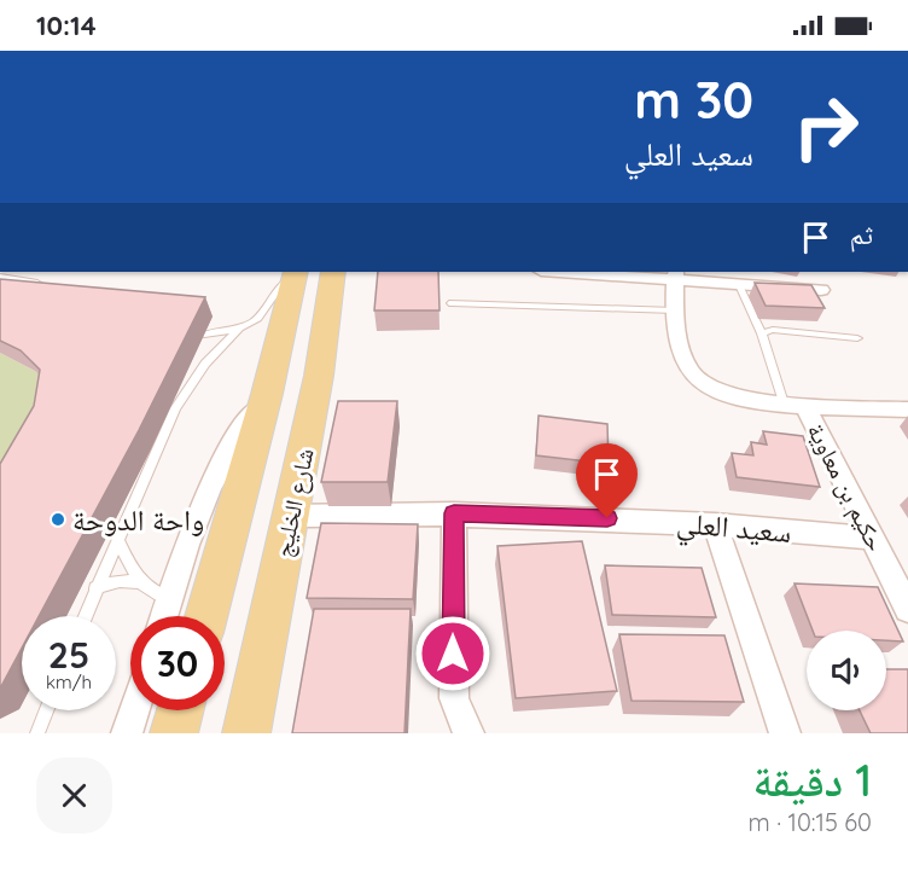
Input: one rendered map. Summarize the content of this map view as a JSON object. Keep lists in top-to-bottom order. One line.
{"streets":{"main road":["شارع الخليج"],"street":["حكيم بن معاوية","سعيد العلي"]},"crossings":[["حكيم بن معاوية","سعيد العلي"],["شارع الخليج","سعيد العلي"]],"places":["واحة الدوحة"],"page":{"status":"10:14","turn":["30 m","سعيد العلي"],"then":"ثم","speed":"25 km/h","limit":"30","heading":["1 دقيقة","60 m · 10:15"]}}
